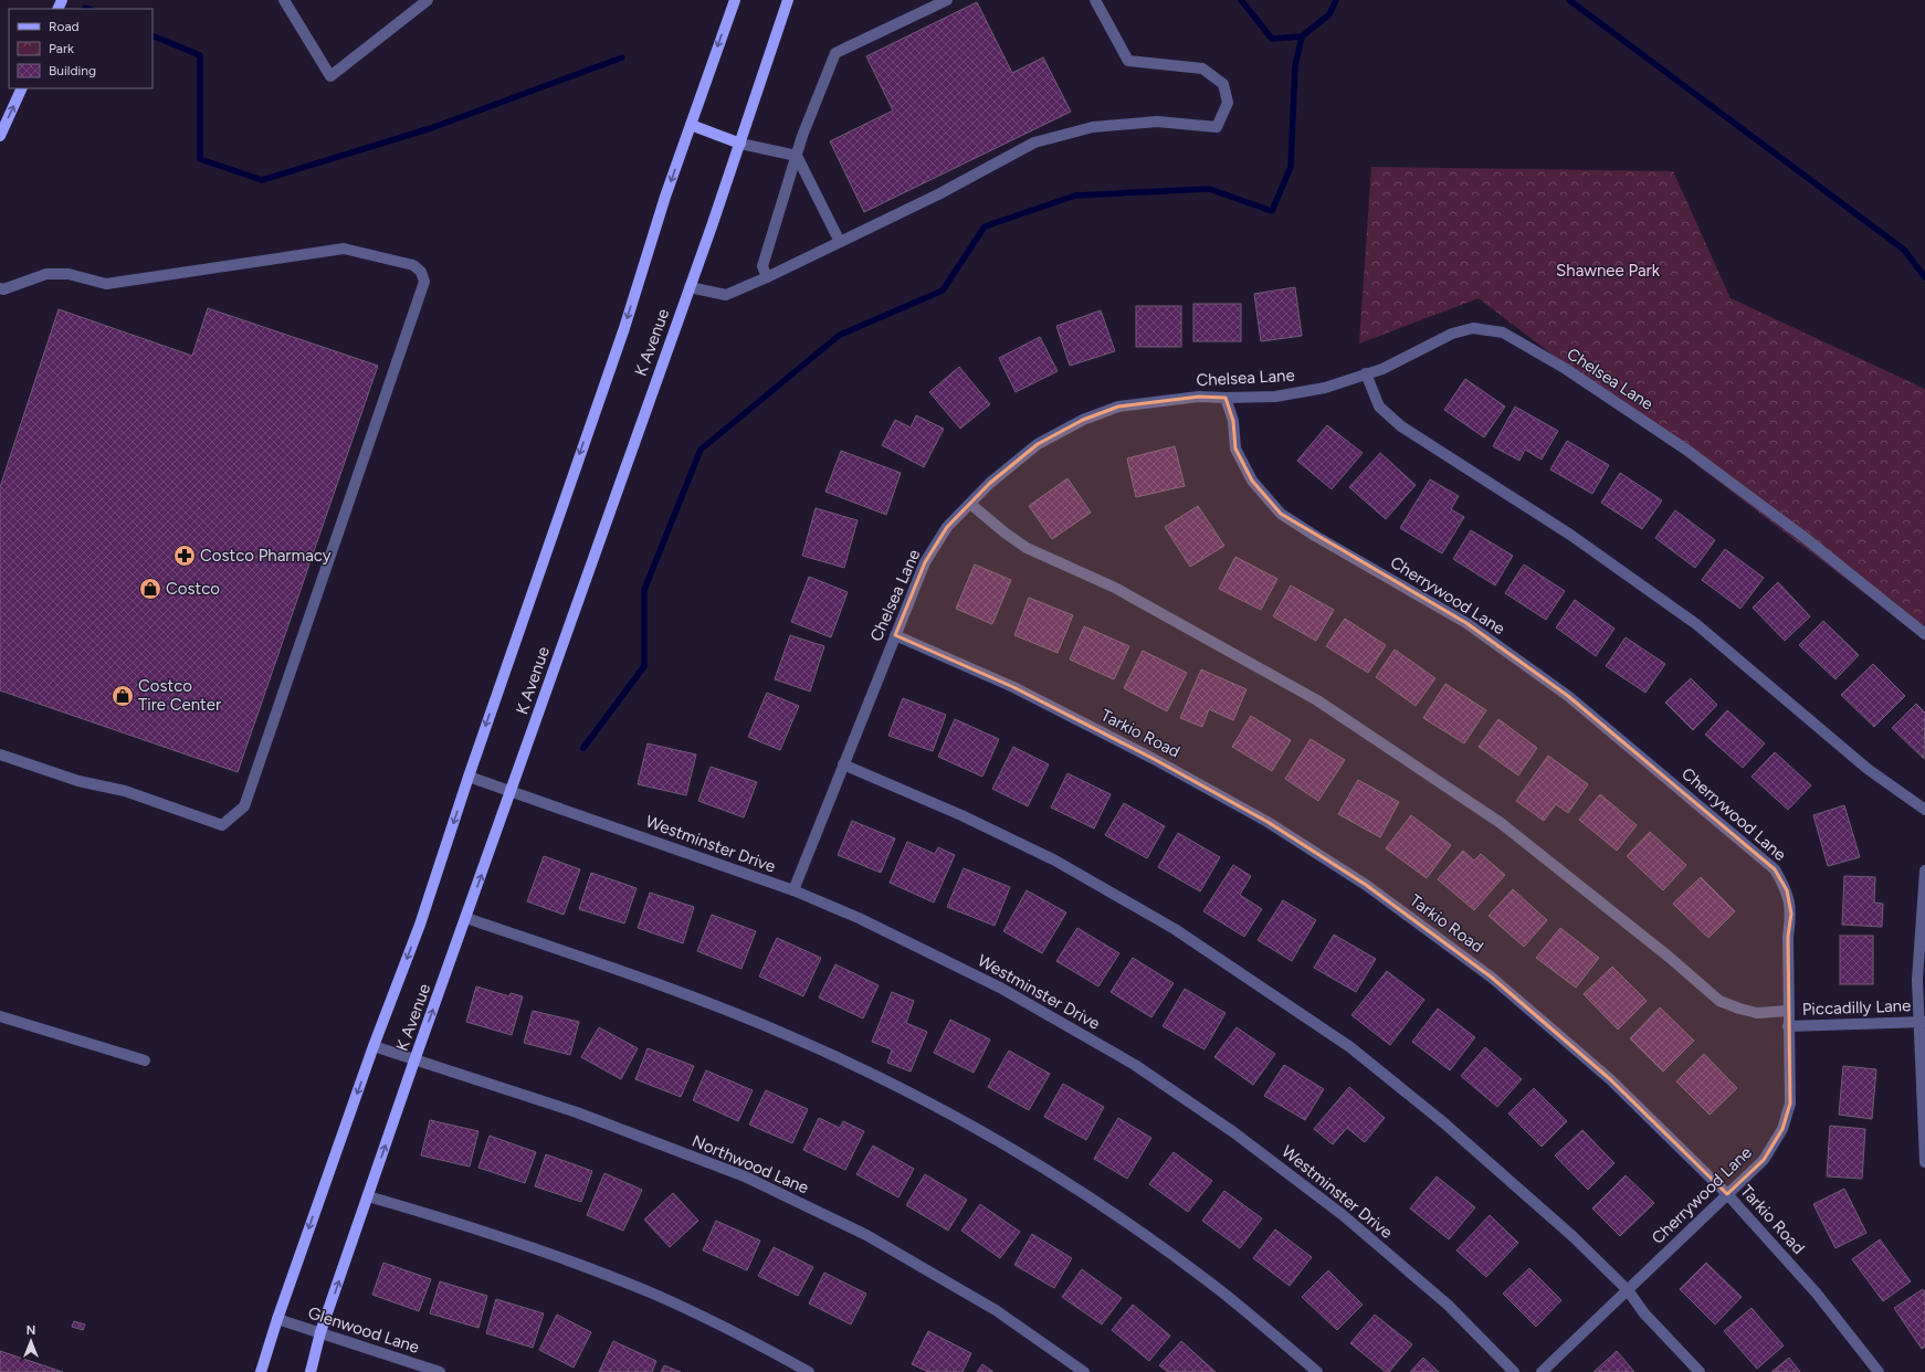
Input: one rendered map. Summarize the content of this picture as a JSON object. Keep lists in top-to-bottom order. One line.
{"streets":{"main road":["K Avenue"],"street":["Chelsea Lane","Cherrywood Lane","Tarkio Road","Westminster Drive","Piccadilly Lane","Northwood Lane","Glenwood Lane"]},"crossings":[["K Avenue","Westminster Drive"],["K Avenue","Northwood Lane"],["K Avenue","Glenwood Lane"],["Chelsea Lane","Cherrywood Lane"],["Chelsea Lane","Tarkio Road"],["Chelsea Lane","Westminster Drive"],["Cherrywood Lane","Tarkio Road"],["Cherrywood Lane","Piccadilly Lane"]],"parks":["Shawnee Park"],"places":{"pharmacy":["Costco Pharmacy"],"shop":["Costco","Costco Tire Center"]},"legend":["Road","Park","Building"],"north":"top"}
